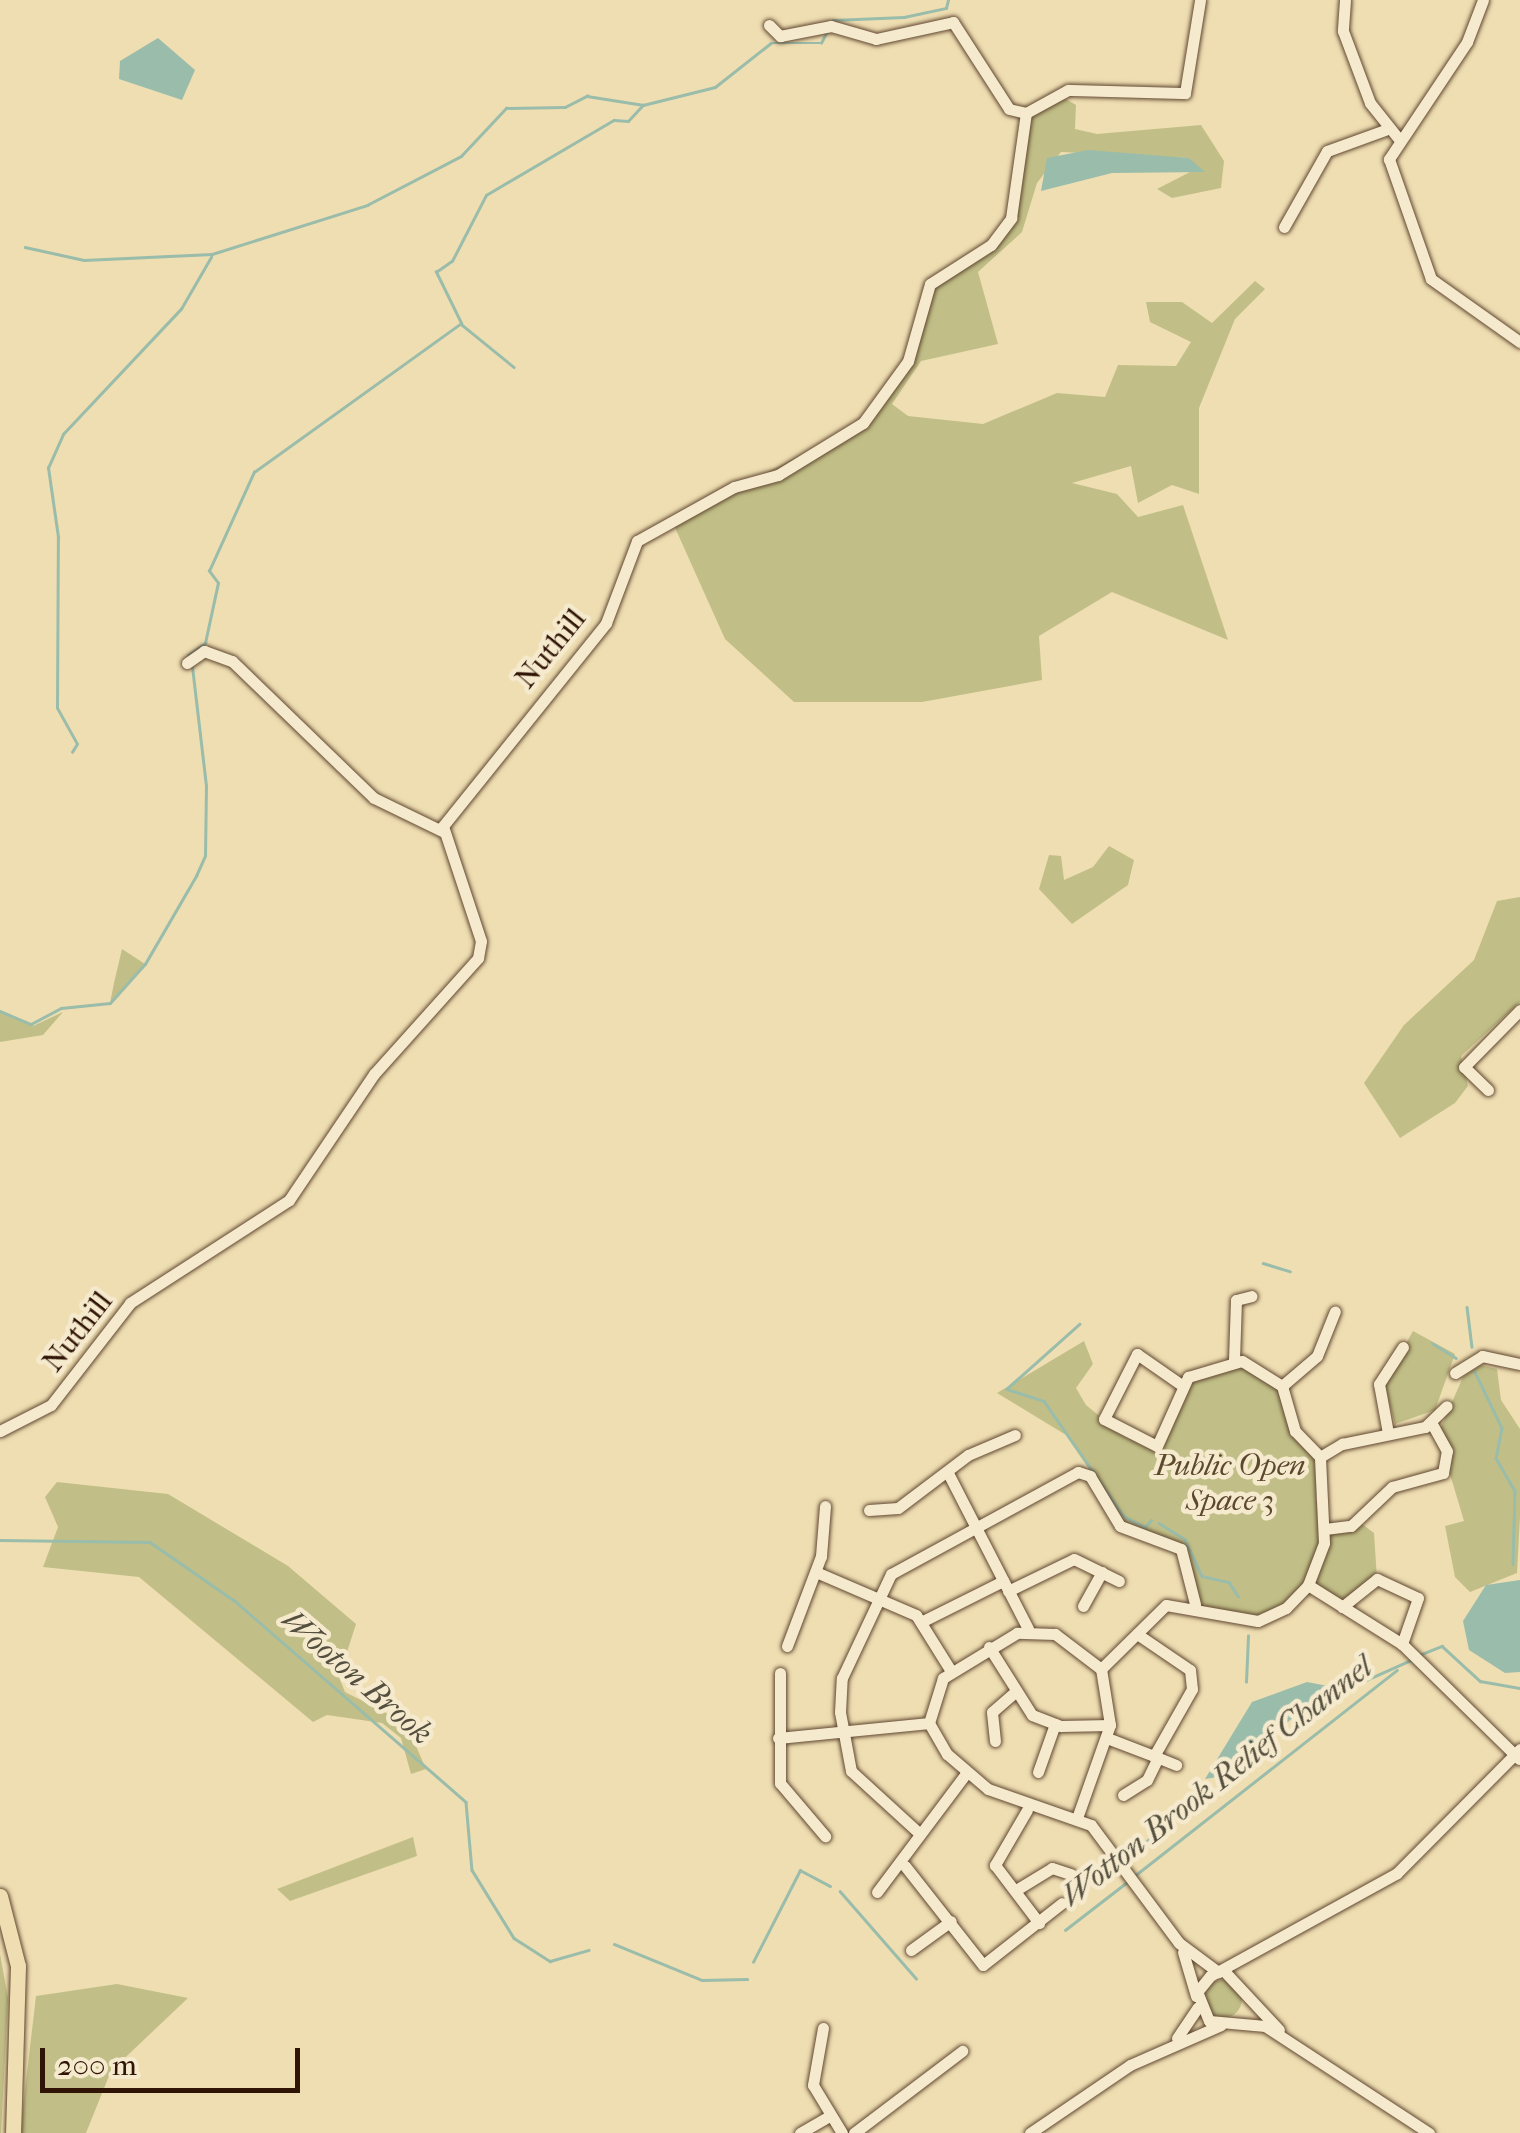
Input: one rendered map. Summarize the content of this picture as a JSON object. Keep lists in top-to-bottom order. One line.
{"streets":{"street":["Nuthill"]},"water":["Wooton Brook","Wotton Brook Relief Channel"],"parks":["Public Open Space 3"],"scale_bar":"200 m"}
